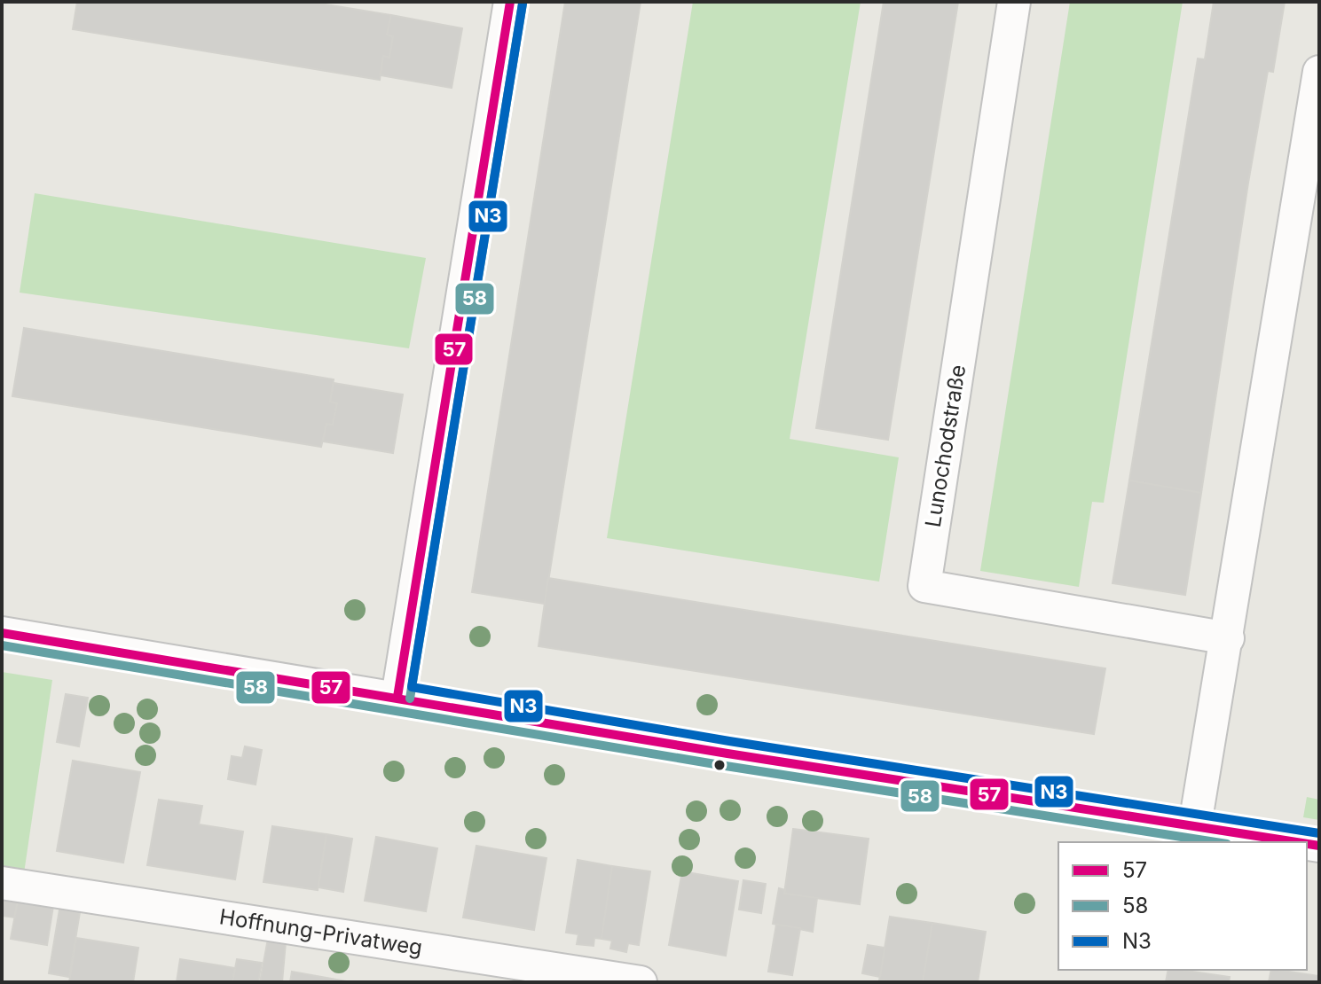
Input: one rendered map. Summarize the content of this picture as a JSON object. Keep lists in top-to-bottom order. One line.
{"streets":{"street":["Lunochodstraße","Hoffnung-Privatweg"]},"lines":["transit line 57","transit line 58","transit line N3"],"legend":["57","58","N3"]}
